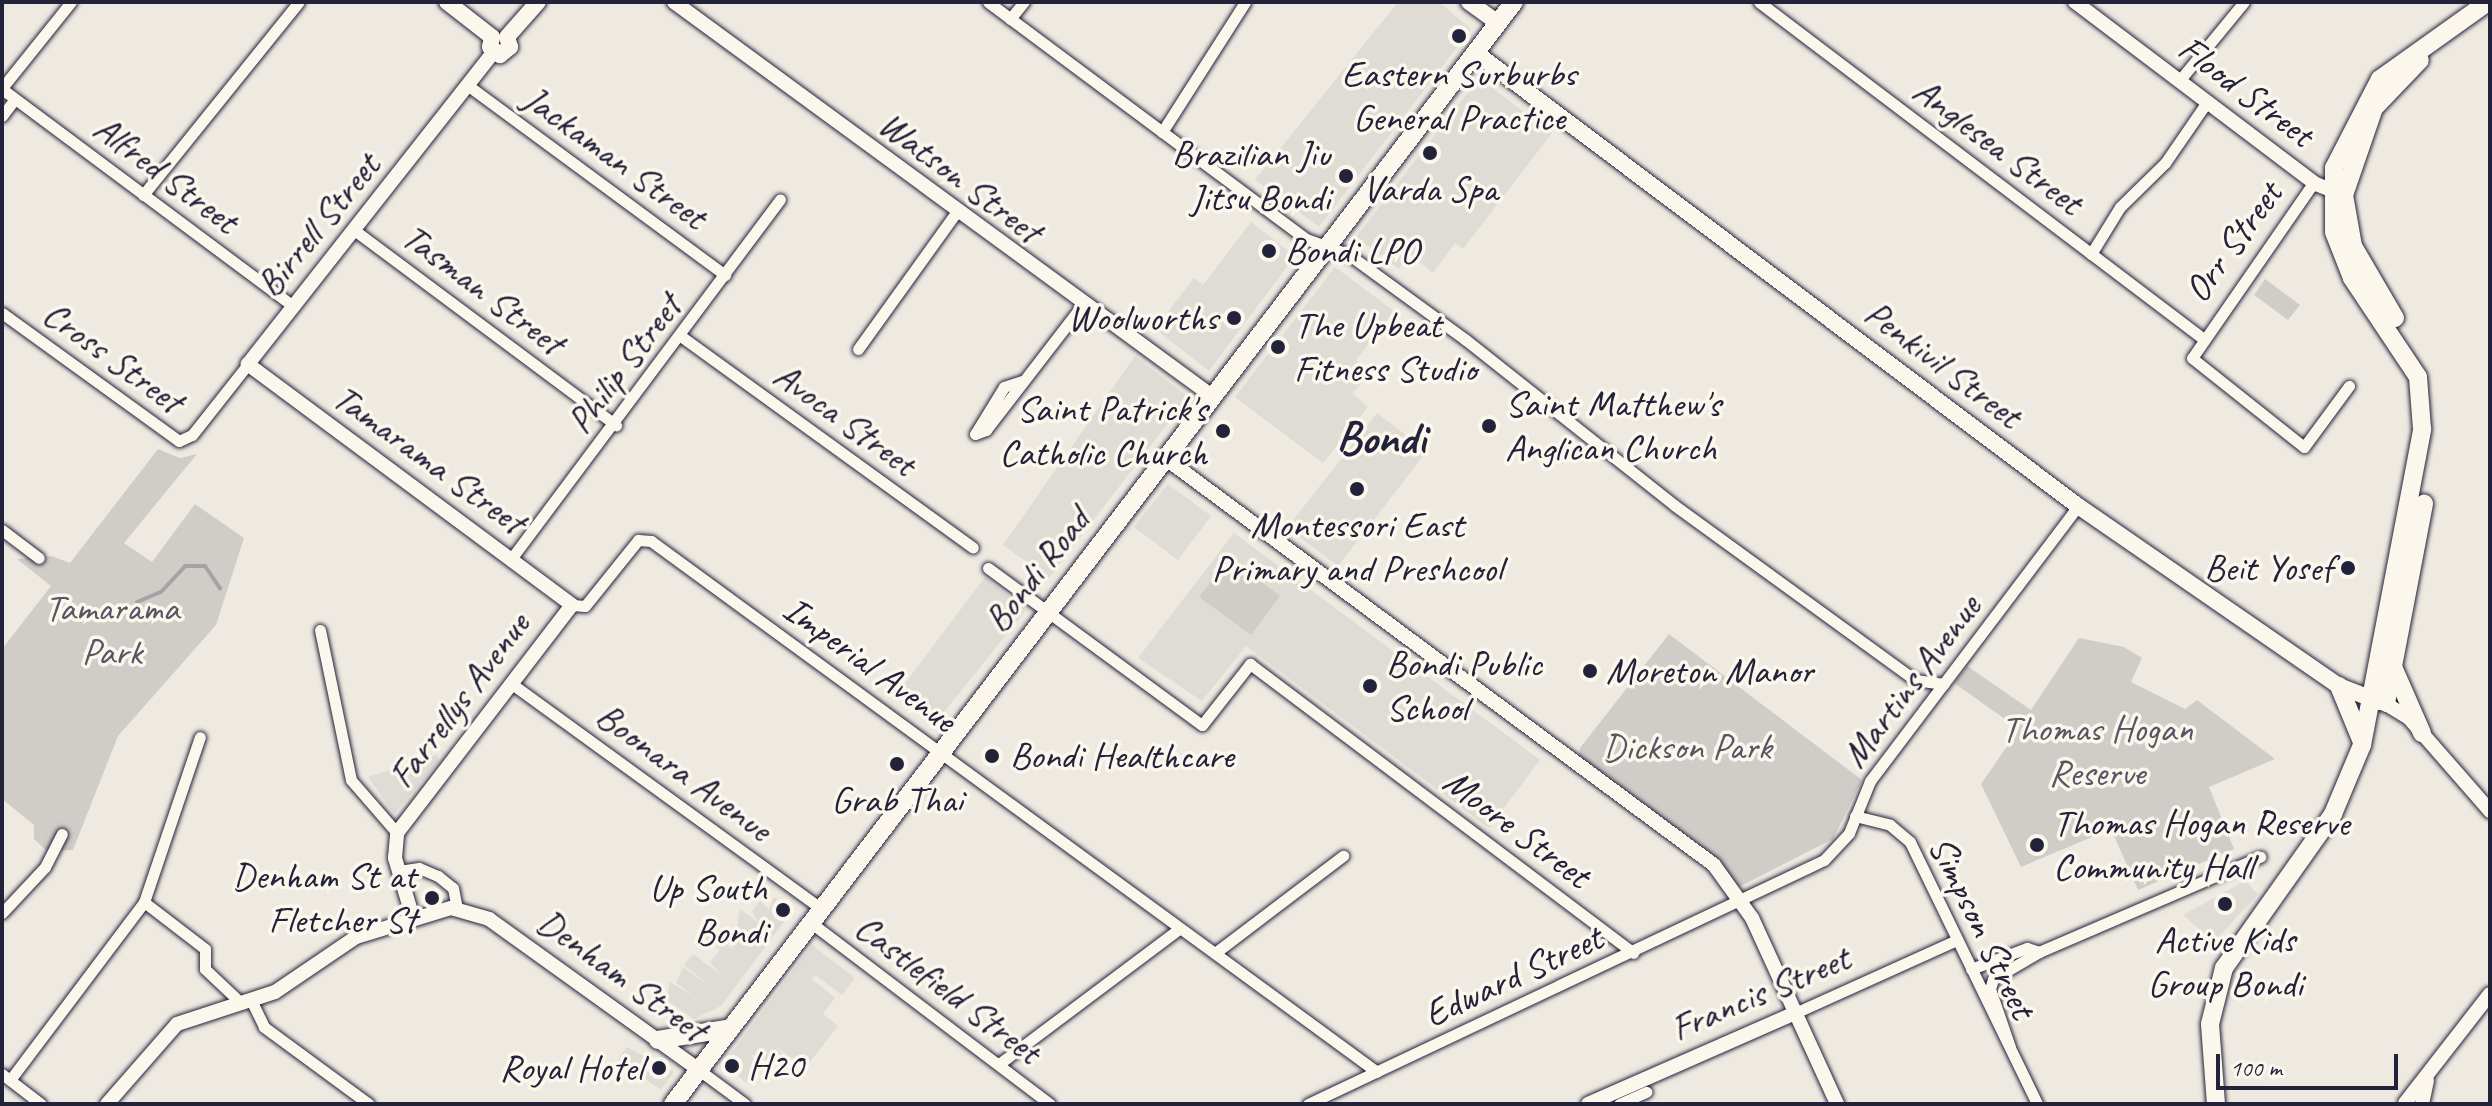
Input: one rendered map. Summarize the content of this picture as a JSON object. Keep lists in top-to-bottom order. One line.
{"streets":{"main road":["Birrell Street","Penkivil Street","Bondi Road"],"street":["Flood Street","Anglesea Street","Jackaman Street","Alfred Street","Watson Street","Orr Street","Tasman Street","Cross Street","Philip Street","Avoca Street","Tamarama Street","Imperial Avenue","Martins Avenue","Farrellys Avenue","Boonara Avenue","Moore Street","Simpson Street","Denham Street","Edward Street","Castlefield Street","Francis Street"]},"crossings":[["Flood Street","Orr Street"],["Anglesea Street","Orr Street"],["Jackaman Street","Birrell Street"],["Jackaman Street","Philip Street"],["Alfred Street","Birrell Street"],["Watson Street","Bondi Road"],["Birrell Street","Tasman Street"],["Birrell Street","Cross Street"],["Birrell Street","Tamarama Street"],["Tasman Street","Philip Street"],["Philip Street","Avoca Street"],["Philip Street","Tamarama Street"],["Penkivil Street","Bondi Road"],["Penkivil Street","Martins Avenue"],["Tamarama Street","Imperial Avenue"],["Tamarama Street","Farrellys Avenue"],["Bondi Road","Imperial Avenue"],["Bondi Road","Boonara Avenue"],["Bondi Road","Moore Street"],["Bondi Road","Denham Street"],["Bondi Road","Castlefield Street"],["Imperial Avenue","Farrellys Avenue"],["Imperial Avenue","Edward Street"],["Martins Avenue","Simpson Street"],["Martins Avenue","Edward Street"],["Farrellys Avenue","Boonara Avenue"],["Boonara Avenue","Castlefield Street"],["Moore Street","Edward Street"],["Simpson Street","Francis Street"]],"districts":["Bondi"],"parks":["Tamarama Park","Thomas Hogan Reserve","Dickson Park"],"places":["Eastern Surburbs General Practice","Varda Spa","Brazilian Jiu Jitsu Bondi","Bondi LPO","Woolworths","The Upbeat Fitness Studio","Saint Matthew's Anglican Church","Saint Patrick's Catholic Church","Montessori East Primary and Preshcool","Beit Yosef","Moreton Manor","Bondi Public School","Bondi Healthcare","Grab Thai","Thomas Hogan Reserve Community Hall","Denham St at Fletcher St","Active Kids Group Bondi","Up South Bondi","H20","Royal Hotel"],"scale_bar":"100 m"}
